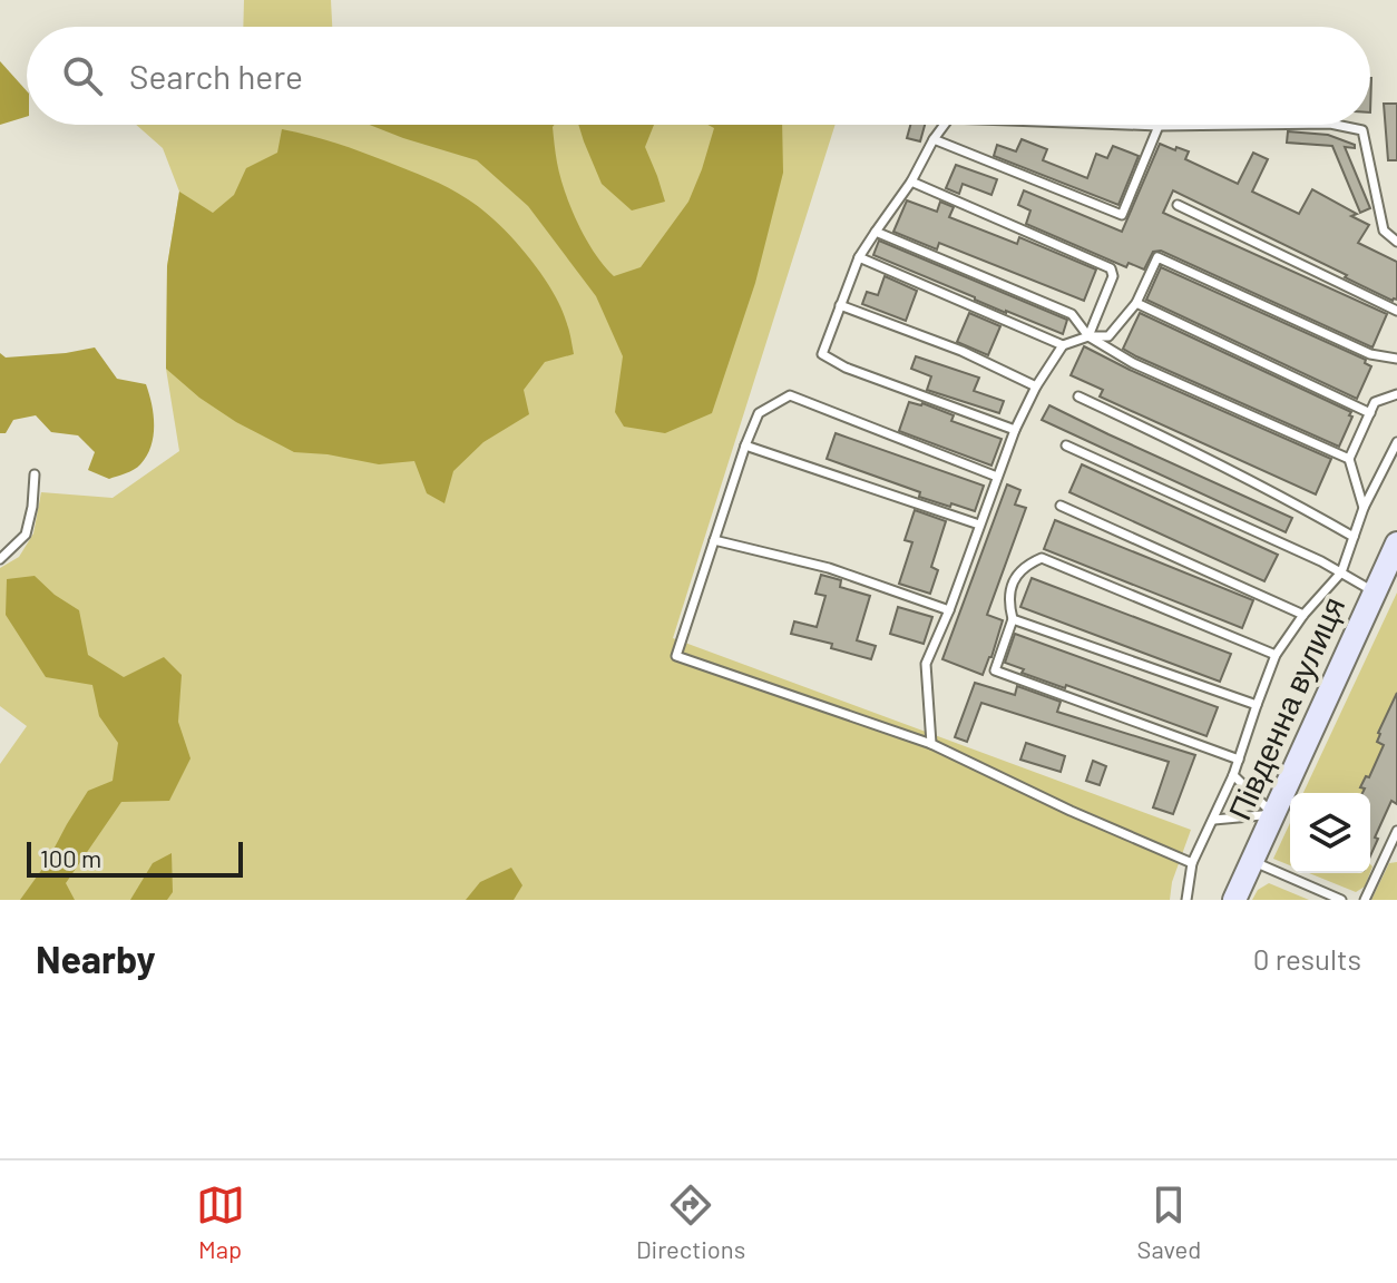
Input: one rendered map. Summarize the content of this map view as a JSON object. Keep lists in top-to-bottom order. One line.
{"streets":{"street":["Південна вулиця"]},"scale_bar":"100 m","page":{"search":"Search here","scale":"100 m","heading":["Nearby","0 results"],"nav":["Map","Directions","Saved"]}}
